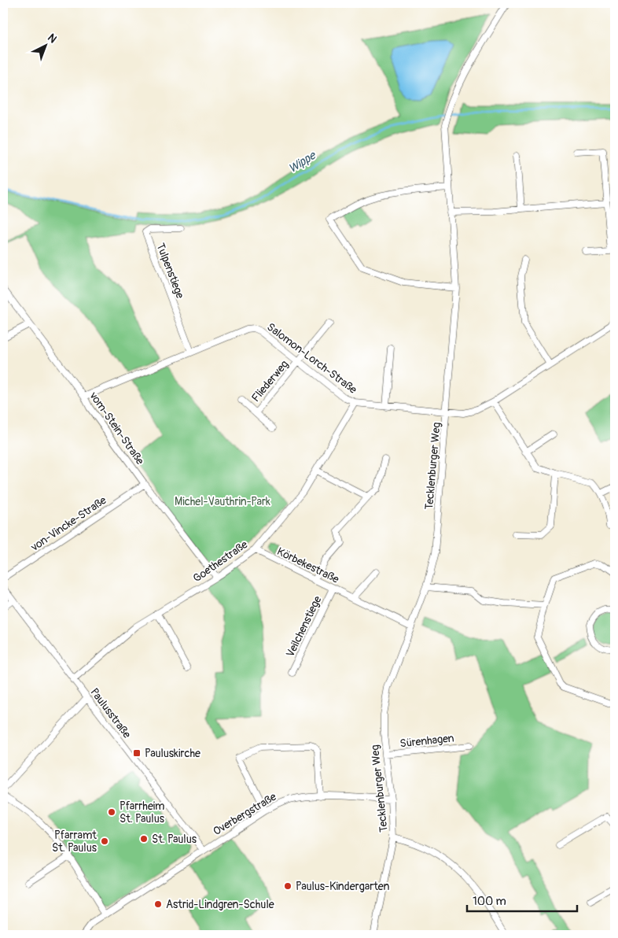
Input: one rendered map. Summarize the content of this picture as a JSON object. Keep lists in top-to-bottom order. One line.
{"streets":{"street":["Tulpenstiege","Salomon-Lorch-Straße","Fliederweg","vom-Stein-Straße","Tecklenburger Weg","von-Vincke-Straße","Goethestraße","Körbekestraße","Veilchenstiege","Paulusstraße","Sürenhagen","Overbergstraße"]},"crossings":[["Tulpenstiege","Salomon-Lorch-Straße"],["Salomon-Lorch-Straße","Fliederweg"],["Salomon-Lorch-Straße","vom-Stein-Straße"],["Salomon-Lorch-Straße","Tecklenburger Weg"],["Salomon-Lorch-Straße","Goethestraße"],["vom-Stein-Straße","von-Vincke-Straße"],["vom-Stein-Straße","Goethestraße"],["Tecklenburger Weg","Körbekestraße"],["Tecklenburger Weg","Sürenhagen"],["Tecklenburger Weg","Overbergstraße"],["Goethestraße","Körbekestraße"],["Goethestraße","Paulusstraße"],["Körbekestraße","Veilchenstiege"],["Paulusstraße","Overbergstraße"]],"water":["Wippe"],"parks":["Michel-Vauthrin-Park"],"places":{"transit":["Pauluskirche"],"other":["Pfarrheim St. Paulus","St. Paulus","Pfarramt St. Paulus","Paulus-Kindergarten","Astrid-Lindgren-Schule"]},"scale_bar":"100 m","north":"top right"}
